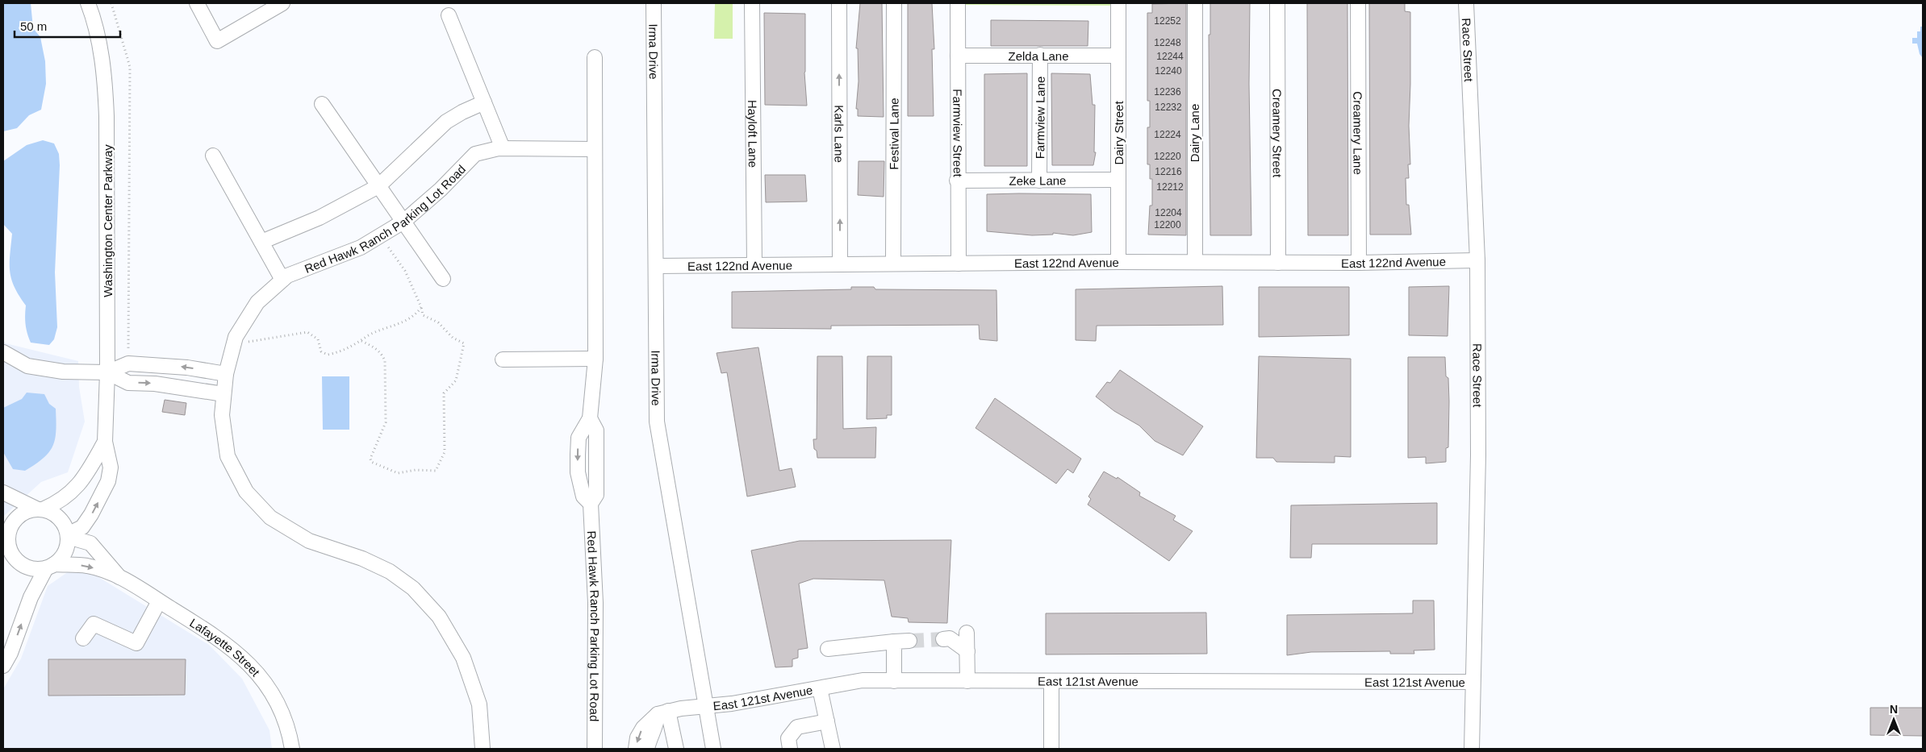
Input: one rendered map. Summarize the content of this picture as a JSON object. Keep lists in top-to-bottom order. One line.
{"streets":{"street":["Race Street","Irma Drive","Zelda Lane","Farmview Lane","Dairy Street","Dairy Lane","Creamery Street","Creamery Lane","Hayloft Lane","Karls Lane","Festival Lane","Farmview Street","Zeke Lane","Red Hawk Ranch Parking Lot Road","Washington Center Parkway","East 122nd Avenue","Lafayette Street","East 121st Avenue"]},"crossings":[["Race Street","East 122nd Avenue"],["Race Street","East 121st Avenue"],["Irma Drive","East 122nd Avenue"],["Irma Drive","East 121st Avenue"],["Zelda Lane","Farmview Lane"],["Zelda Lane","Dairy Street"],["Zelda Lane","Farmview Street"],["Farmview Lane","Zeke Lane"],["Dairy Street","Zeke Lane"],["Dairy Street","East 122nd Avenue"],["Dairy Lane","East 122nd Avenue"],["Creamery Street","East 122nd Avenue"],["Creamery Lane","East 122nd Avenue"],["Hayloft Lane","East 122nd Avenue"],["Karls Lane","East 122nd Avenue"],["Festival Lane","East 122nd Avenue"],["Farmview Street","Zeke Lane"],["Farmview Street","East 122nd Avenue"],["Washington Center Parkway","Lafayette Street"]],"one_way":["Karls Lane"],"house_numbers":["12252","12248","12244","12240","12236","12232","12224","12220","12216","12212","12204","12200"],"scale_bar":"50 m","north":"top"}
